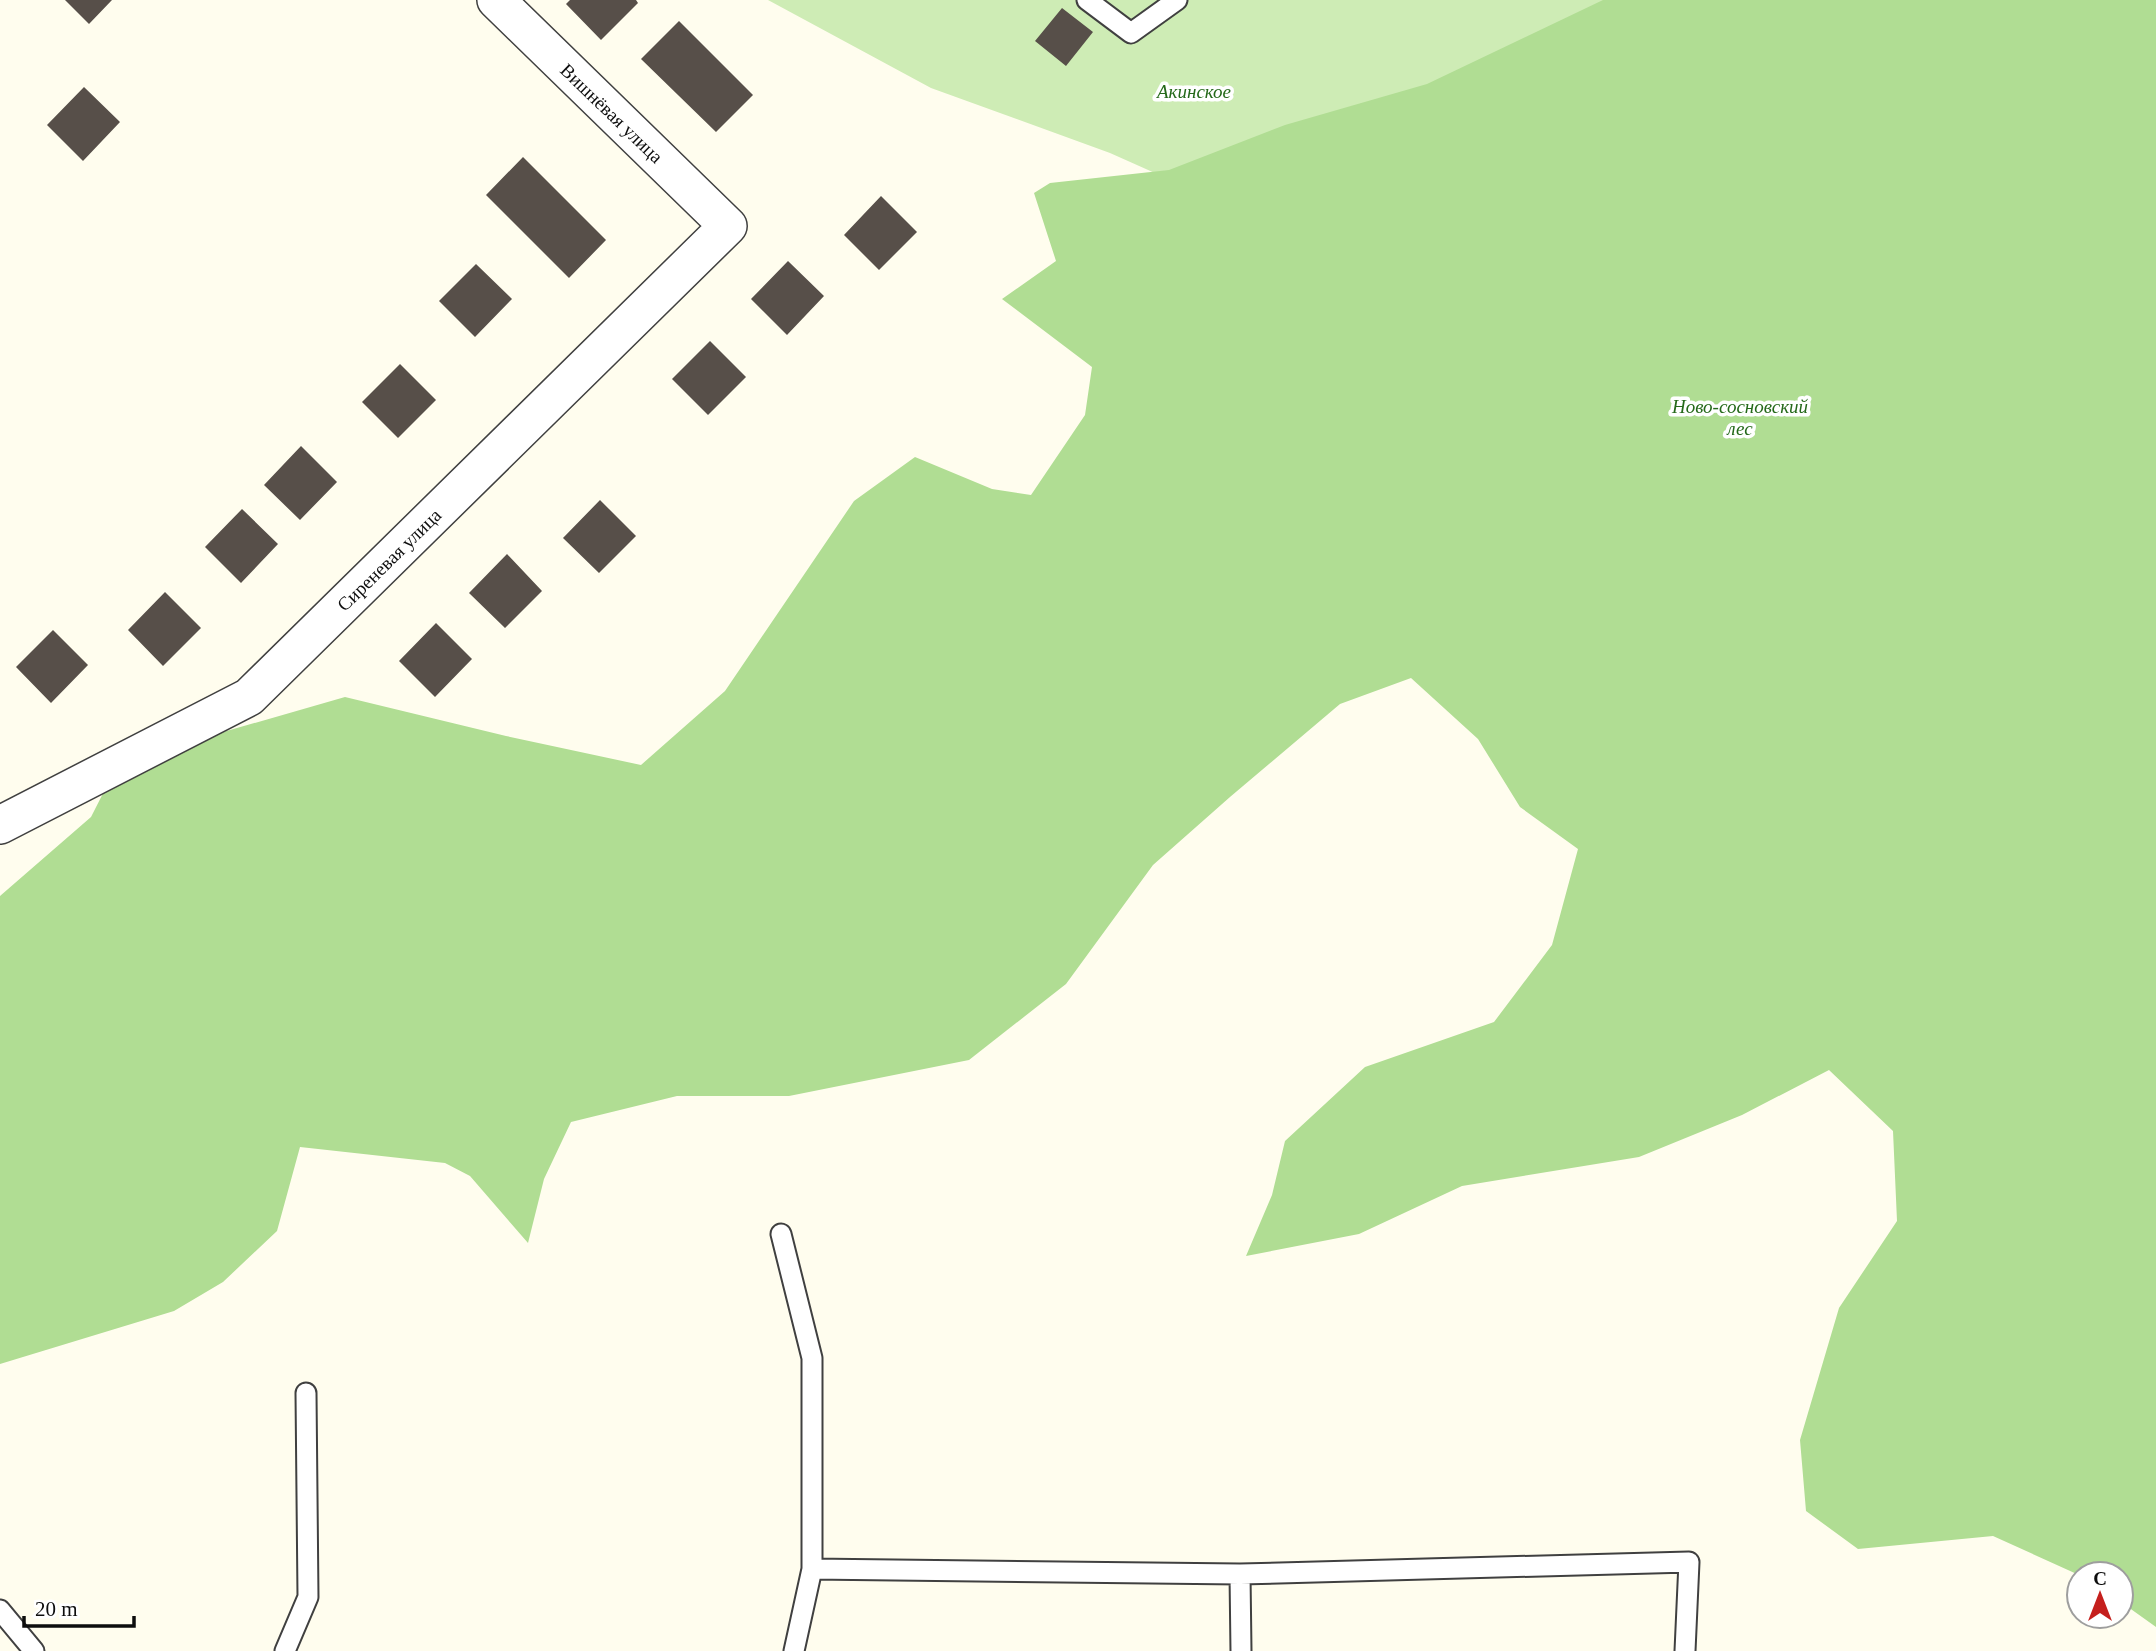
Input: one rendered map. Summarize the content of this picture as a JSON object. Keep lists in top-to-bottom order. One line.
{"streets":{"street":["Вишнёвая улица","Сиреневая улица"]},"crossings":[["Вишнёвая улица","Сиреневая улица"]],"parks":["Акинское","Ново-сосновский лес"],"scale_bar":"20 m","north":"top"}
